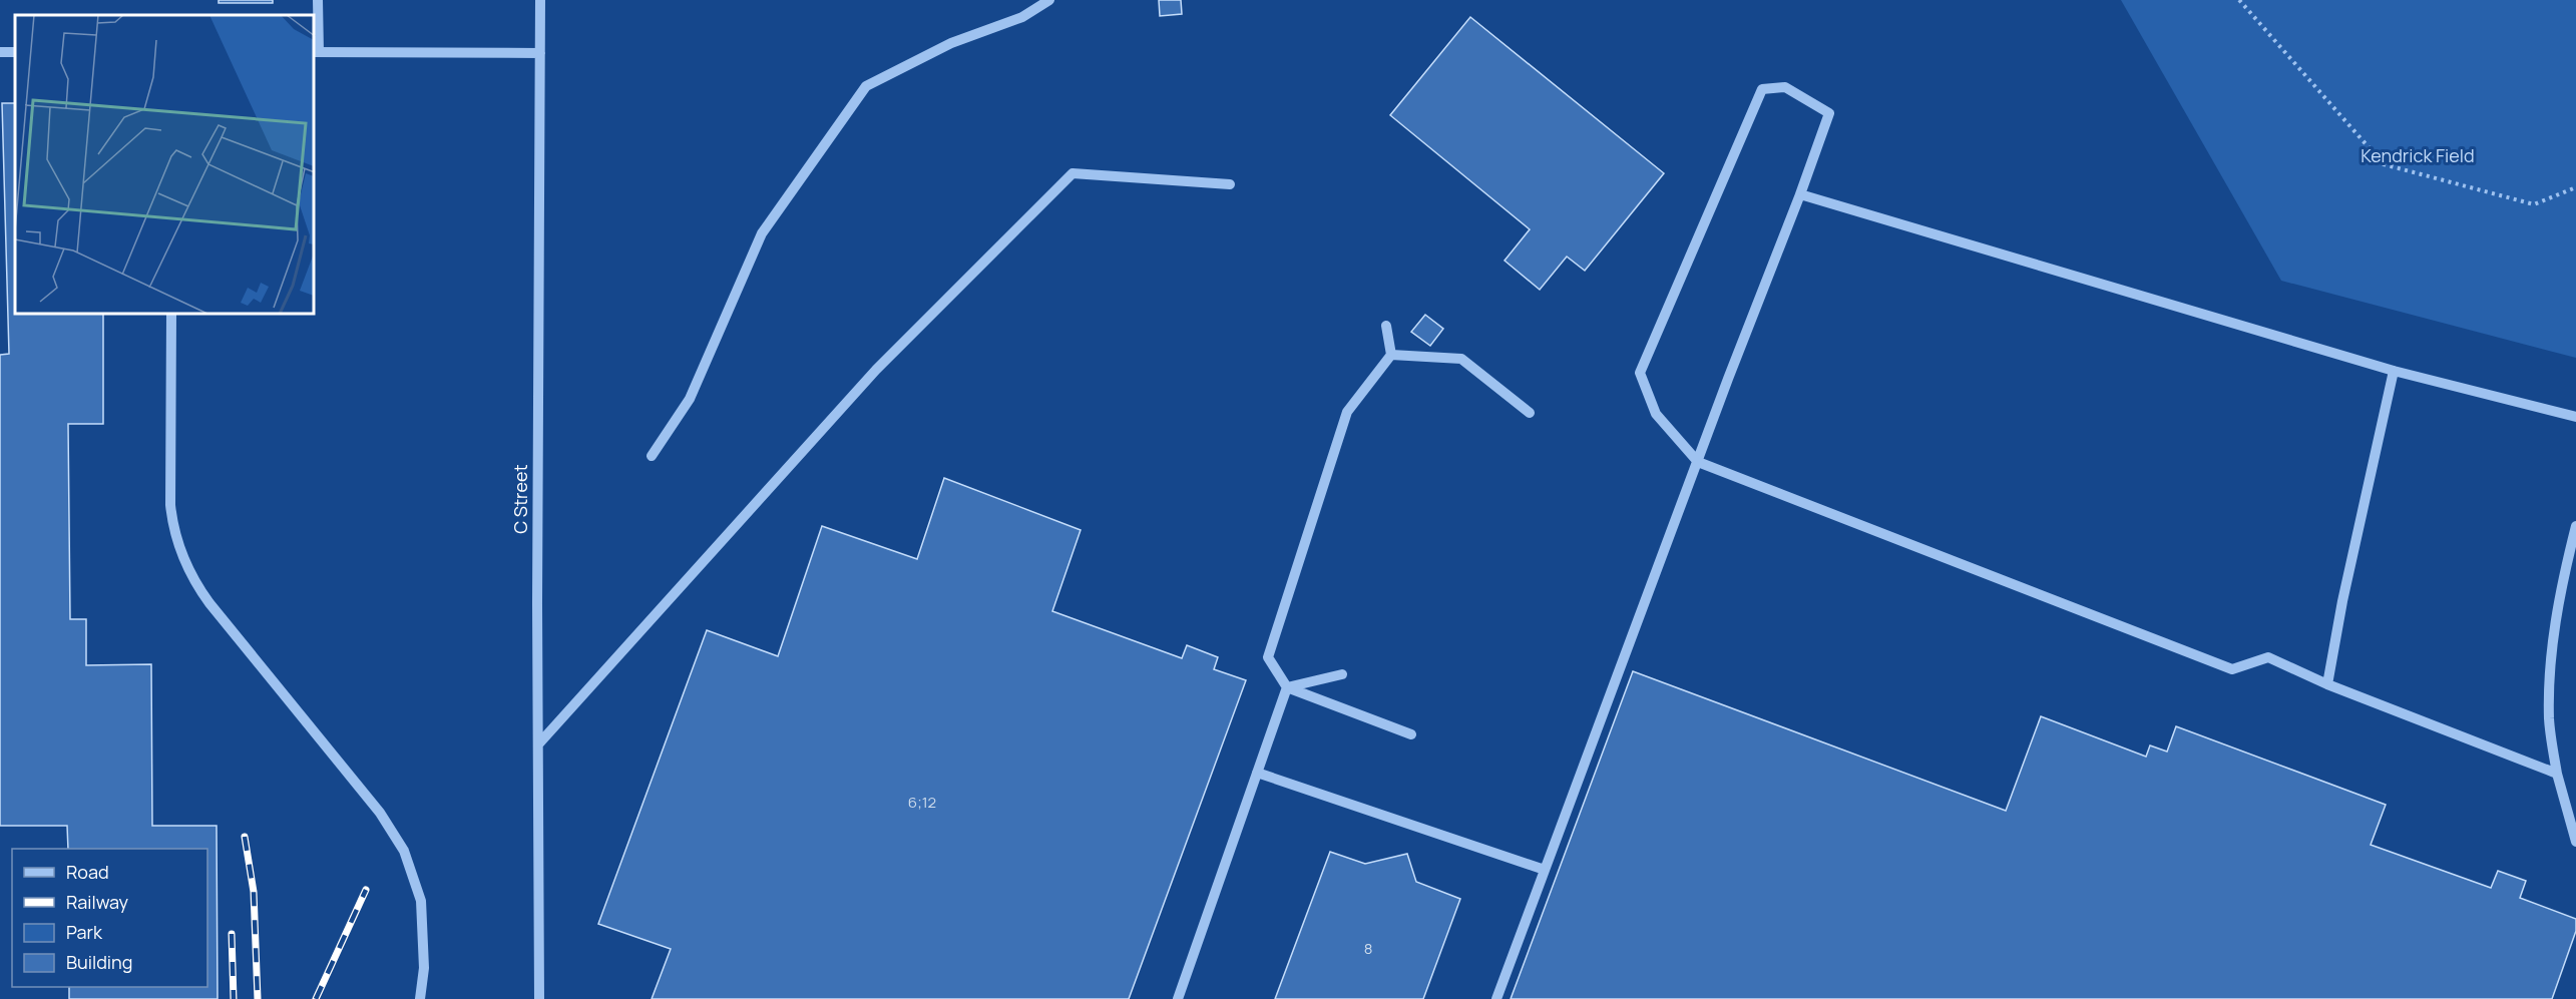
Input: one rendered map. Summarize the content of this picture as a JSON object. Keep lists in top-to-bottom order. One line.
{"streets":{"street":["C Street"]},"parks":["Kendrick Field"],"house_numbers":["6;12","8"],"legend":["Road","Railway","Park","Building"]}
